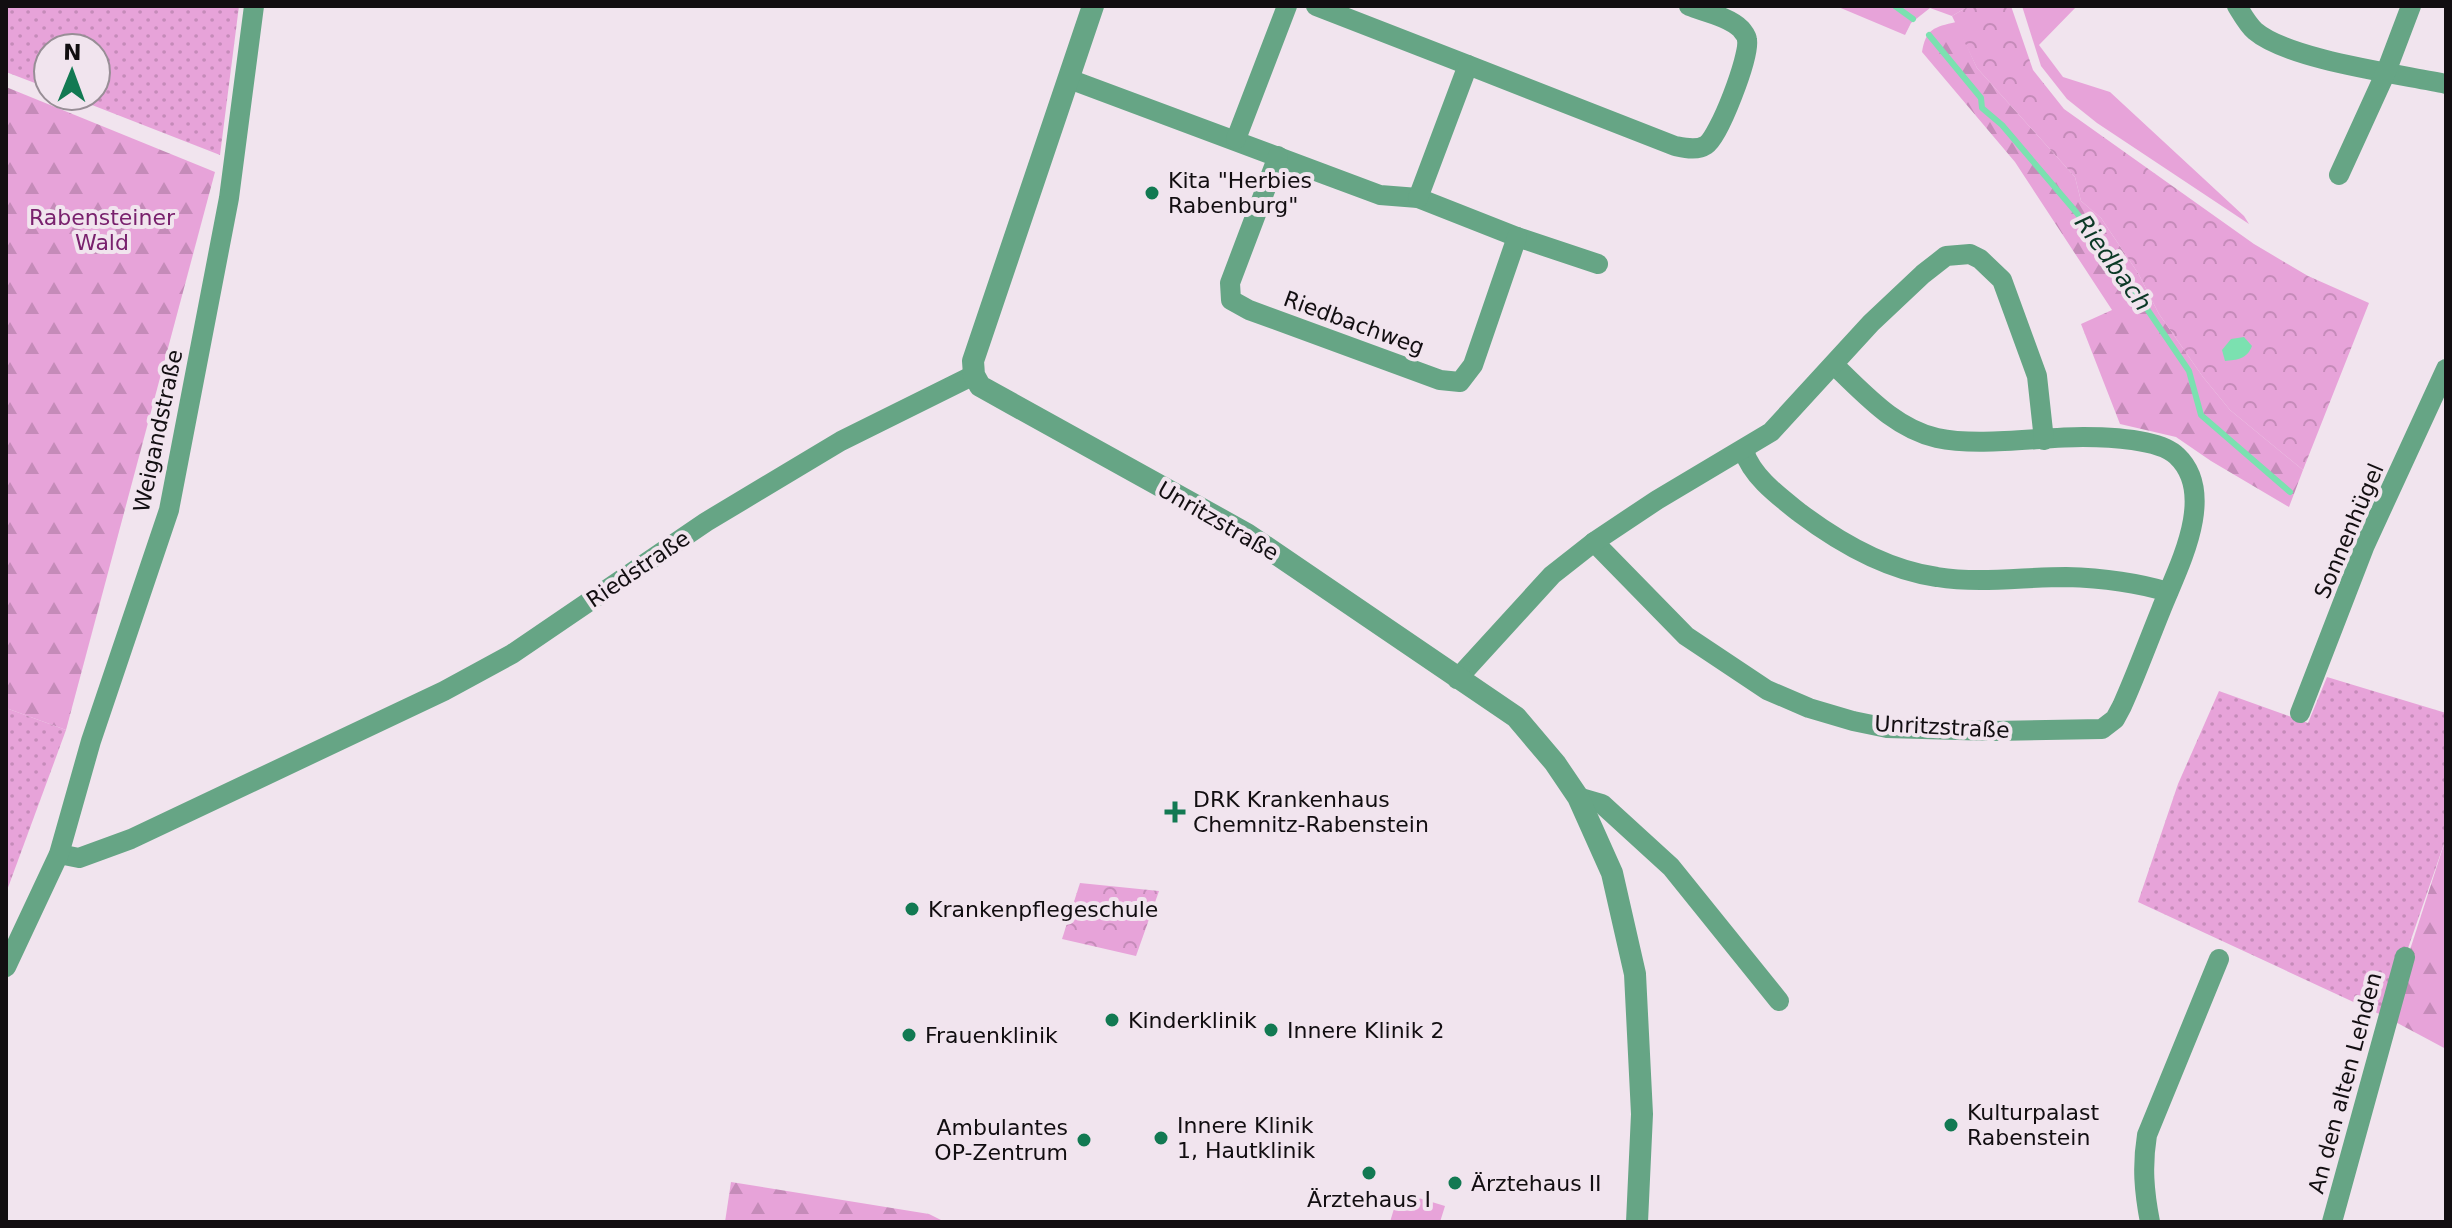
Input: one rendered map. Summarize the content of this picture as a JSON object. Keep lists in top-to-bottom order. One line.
{"streets":{"street":["Riedbachweg","Weigandstraße","Unritzstraße","Sonnenhügel","Riedstraße","An den alten Lehden"]},"crossings":[["Weigandstraße","Riedstraße"],["Unritzstraße","Riedstraße"]],"water":["Riedbach"],"parks":["Rabensteiner Wald"],"places":{"other":["Kita \"Herbies Rabenburg\"","Krankenpflegeschule","Kinderklinik","Innere Klinik 2","Frauenklinik","Kulturpalast Rabenstein","Innere Klinik 1, Hautklinik","Ambulantes OP-Zentrum","Ärztehaus I","Ärztehaus II"],"health":["DRK Krankenhaus Chemnitz-Rabenstein"]},"north":"top"}
